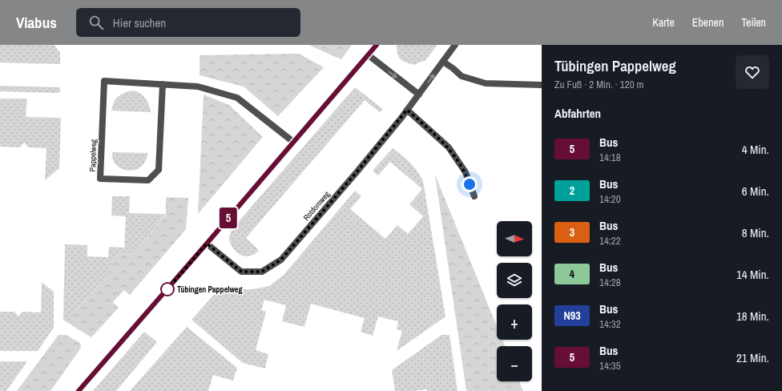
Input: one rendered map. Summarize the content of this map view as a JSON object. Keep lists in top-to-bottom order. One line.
{"streets":{"street":["Pappelweg","Rotdornweg"]},"places":["Tübingen Pappelweg"],"lines":["bus line 5"],"north":"right","page":{"header":"Viabus","search":"Hier suchen","nav":["Karte","Ebenen","Teilen"],"on_map":"5","heading":[["Tübingen Pappelweg","Zu Fuß · 2 Min. · 120 m"],"Abfahrten"],"list":[{"mark":"5","name":"Bus","note":"14:18","value":"4 Min."},{"mark":"2","name":"Bus","note":"14:20","value":"6 Min."},{"mark":"3","name":"Bus","note":"14:22","value":"8 Min."},{"mark":"4","name":"Bus","note":"14:28","value":"14 Min."},{"mark":"N93","name":"Bus","note":"14:32","value":"18 Min."},{"mark":"5","name":"Bus","note":"14:35","value":"21 Min."}],"map_buttons":["+","−"]}}
